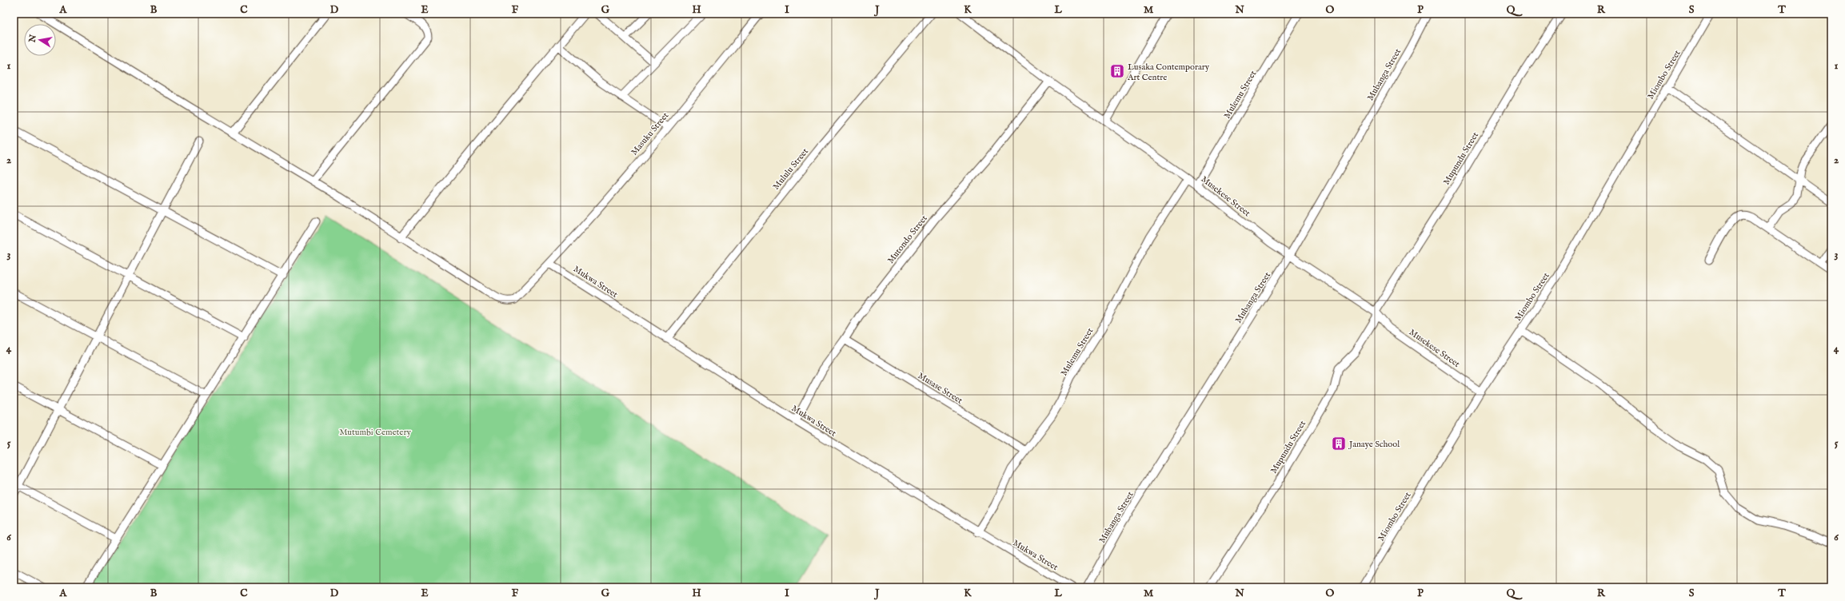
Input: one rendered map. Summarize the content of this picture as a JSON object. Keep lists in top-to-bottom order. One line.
{"streets":{"street":["Mubanga Street","Miombo Street","Mulemu Street","Masuku Street","Mupundu Street","Mululu Street","Musekese Street","Mutondo Street","Mukwa Street","Musase Street"]},"crossings":[["Mubanga Street","Musekese Street"],["Miombo Street","Musekese Street"],["Mulemu Street","Musekese Street"],["Mulemu Street","Mukwa Street"],["Mulemu Street","Musase Street"],["Masuku Street","Mukwa Street"],["Mupundu Street","Musekese Street"],["Mululu Street","Mukwa Street"],["Musekese Street","Mutondo Street"],["Mutondo Street","Mukwa Street"],["Mutondo Street","Musase Street"]],"parks":["Mutumbi Cemetery"],"places":{"building":["Lusaka Contemporary Art Centre","Janaye School"]},"north":"left","grid":{"columns":["A","B","C","D","E","F","G","H","I","J","K","L","M","N","O","P","Q","R","S","T"],"rows":["1","2","3","4","5","6"]}}
